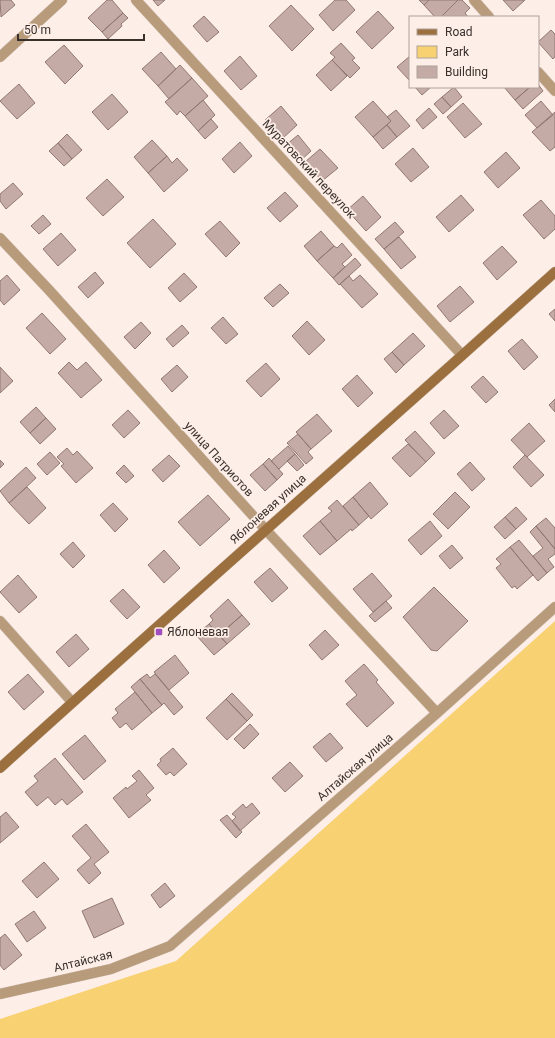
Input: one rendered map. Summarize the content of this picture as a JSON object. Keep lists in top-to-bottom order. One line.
{"streets":{"street":["Муратовский переулок","улица Патриотов","Яблоневая улица","Алтайская улица","Алтайская"]},"crossings":[["Муратовский переулок","Яблоневая улица"],["улица Патриотов","Яблоневая улица"],["улица Патриотов","Алтайская улица"],["Алтайская улица","Алтайская"]],"places":{"transit":["Яблоневая"]},"legend":["Road","Park","Building"],"scale_bar":"50 m"}
